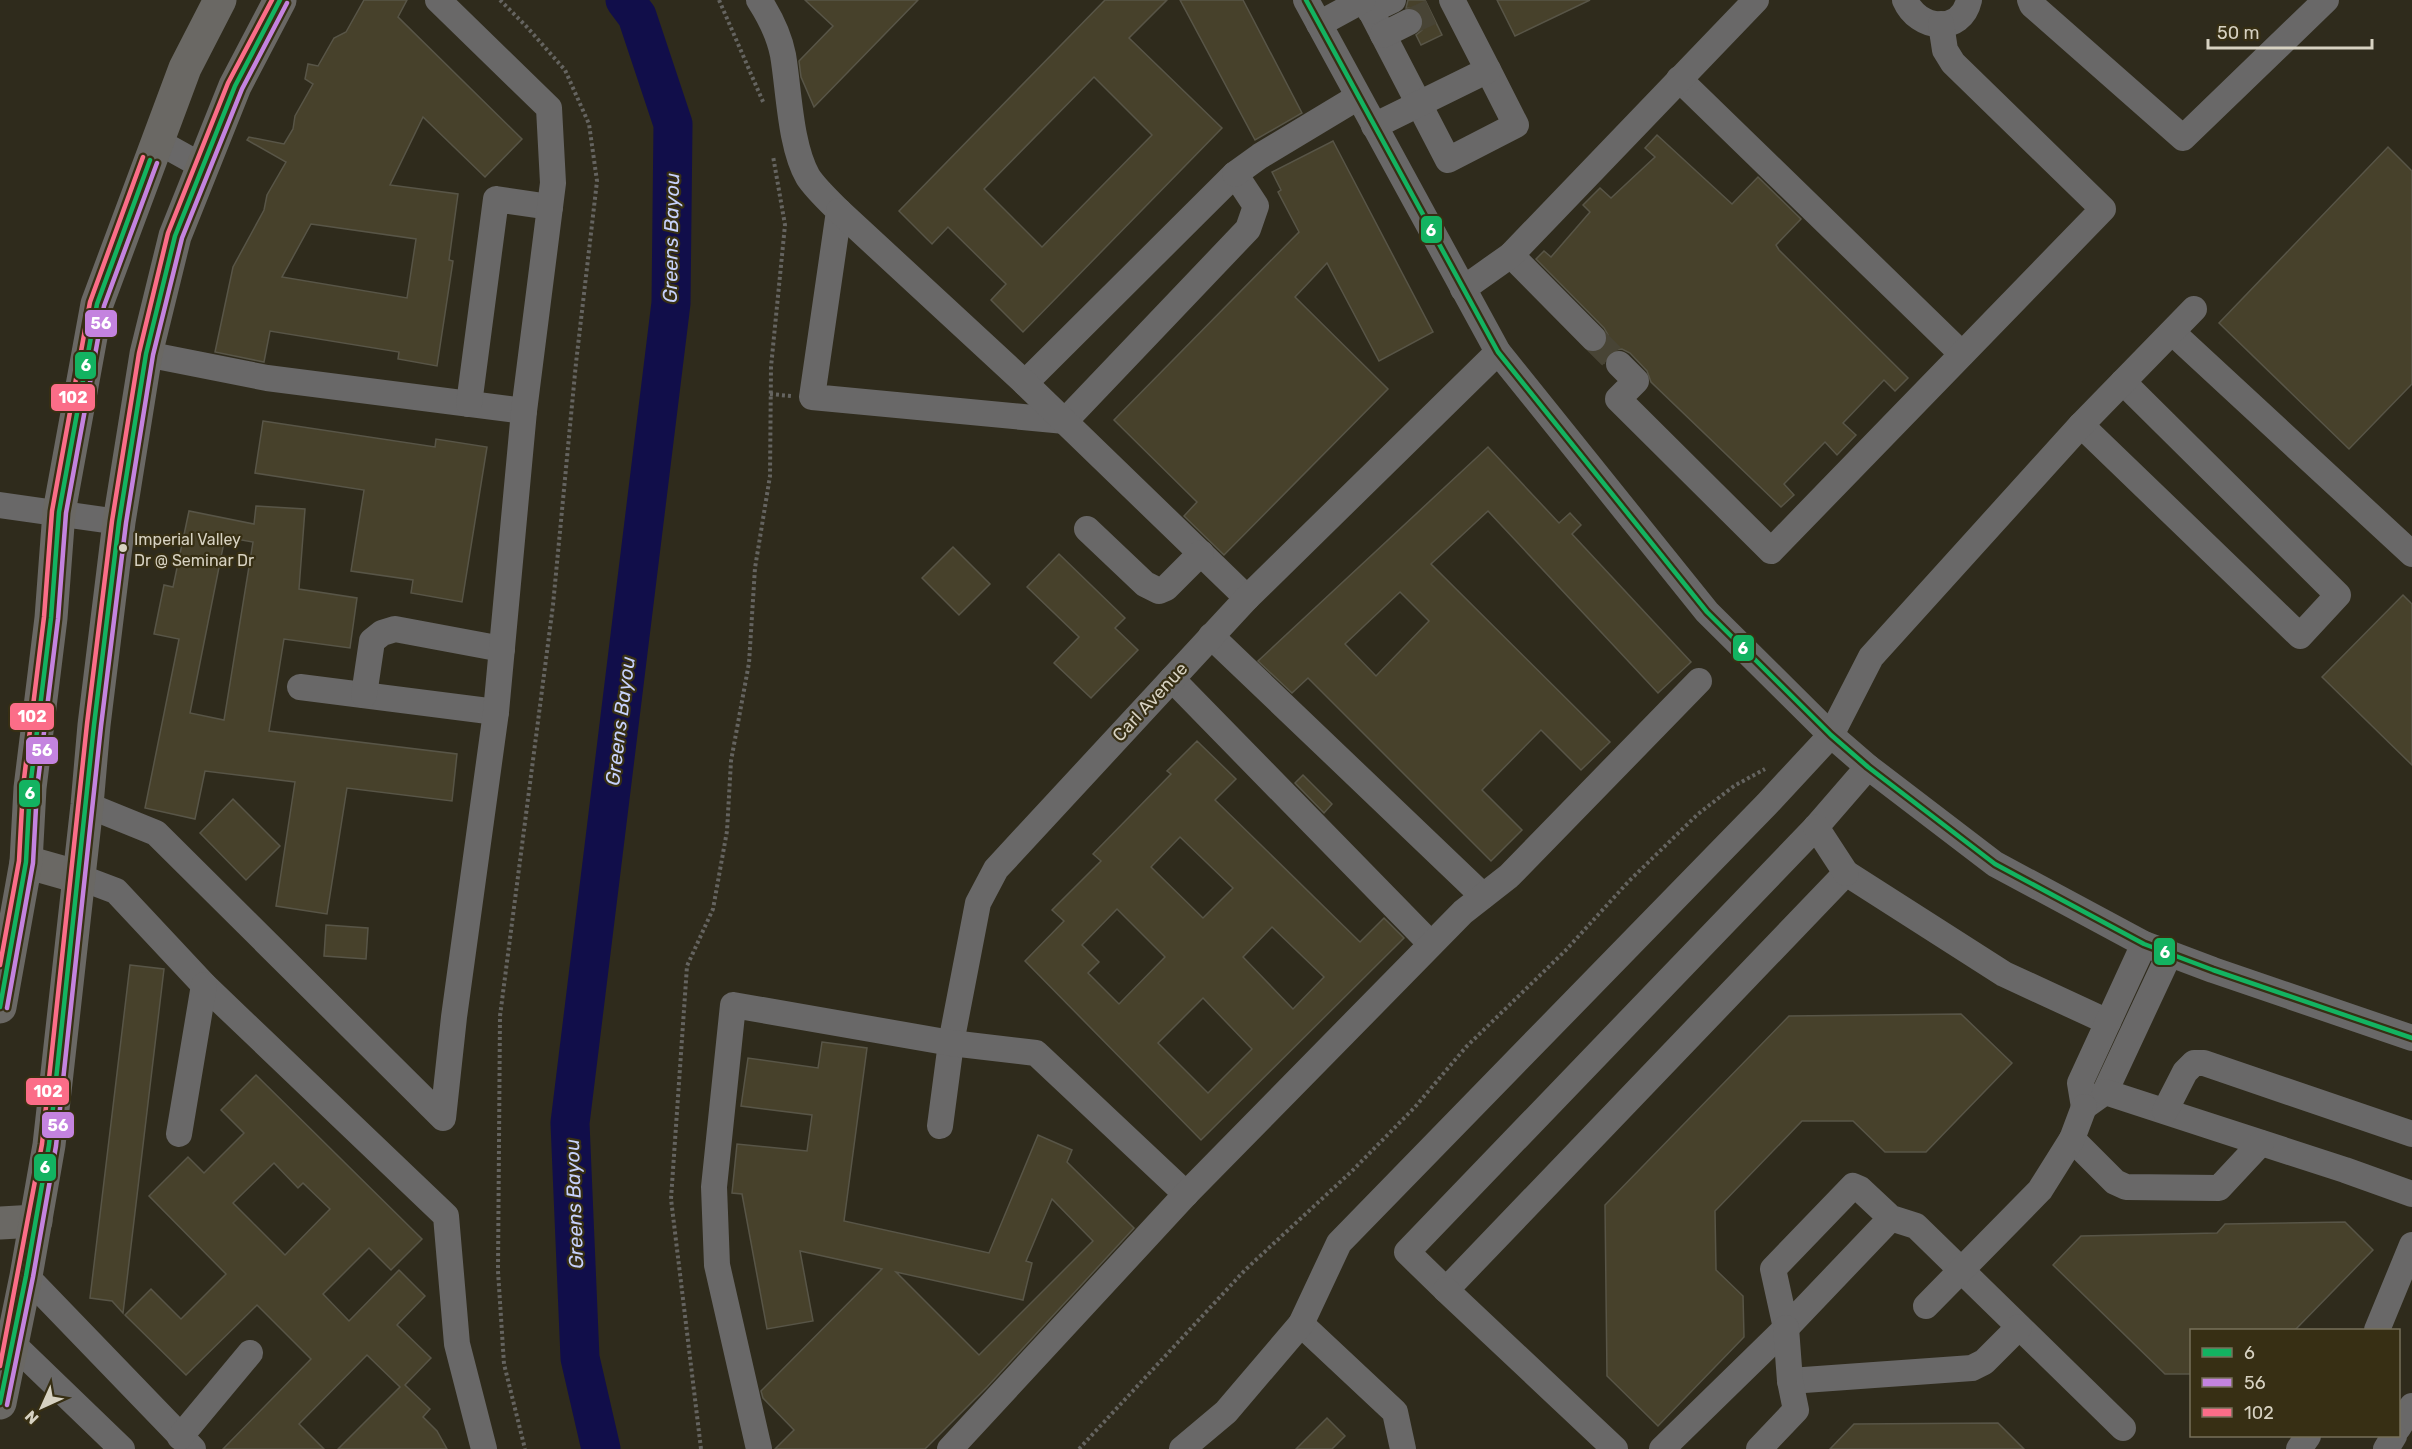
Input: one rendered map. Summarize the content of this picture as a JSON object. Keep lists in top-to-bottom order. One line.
{"streets":{"street":["Carl Avenue"]},"water":["Greens Bayou"],"places":["Imperial Valley Dr @ Seminar Dr"],"lines":["transit line 6","transit line 102","transit line 56"],"legend":["6","56","102"],"scale_bar":"50 m","north":"bottom left"}
